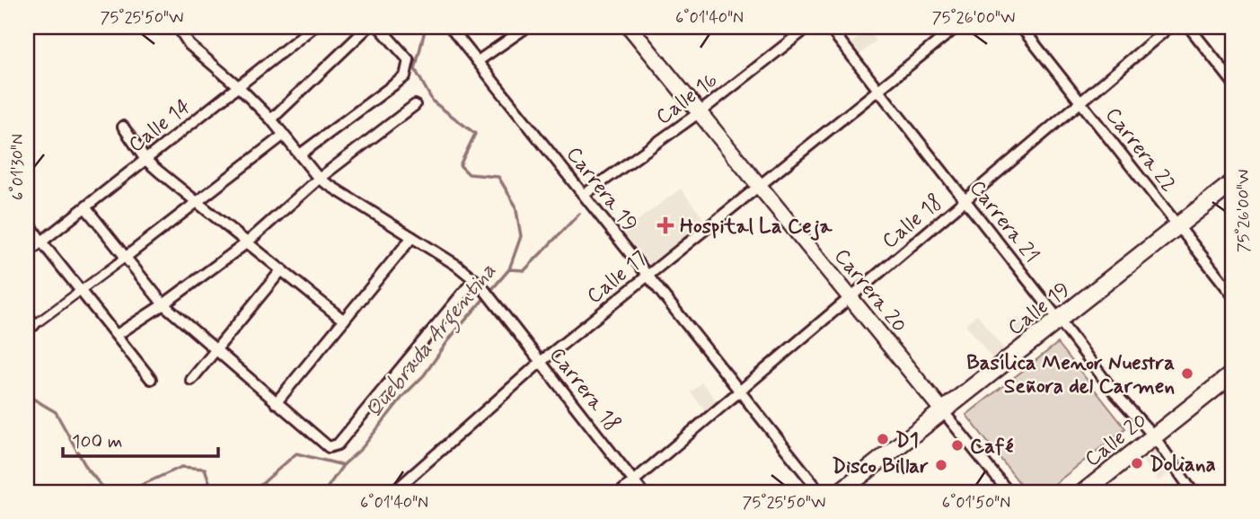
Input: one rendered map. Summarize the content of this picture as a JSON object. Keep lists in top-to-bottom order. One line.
{"streets":{"main road":["Carrera 20","Calle 19","Calle 20"],"street":["Calle 16","Calle 14","Carrera 22","Carrera 19","Calle 18","Carrera 21","Calle 17","Carrera 18"]},"crossings":[["Calle 16","Carrera 19"],["Calle 16","Carrera 20"],["Calle 14","Carrera 18"],["Carrera 22","Calle 18"],["Carrera 22","Calle 19"],["Carrera 19","Calle 18"],["Carrera 19","Calle 17"],["Calle 18","Carrera 21"],["Calle 18","Carrera 20"],["Calle 18","Carrera 18"],["Carrera 21","Calle 17"],["Carrera 21","Calle 19"],["Carrera 21","Calle 20"],["Calle 17","Carrera 20"],["Calle 17","Carrera 18"],["Carrera 20","Calle 19"]],"water":["Quebrada Argentina"],"places":{"health":["Hospital La Ceja"],"other":["Basílica Menor Nuestra Señora del Carmen","D1","Café","Doliana","Disco Billar"]},"scale_bar":"100 m","coordinates":["75°25'50\"W","6°01'40\"N","75°26'00\"W","6°01'30\"N","6°01'50\"N"]}
